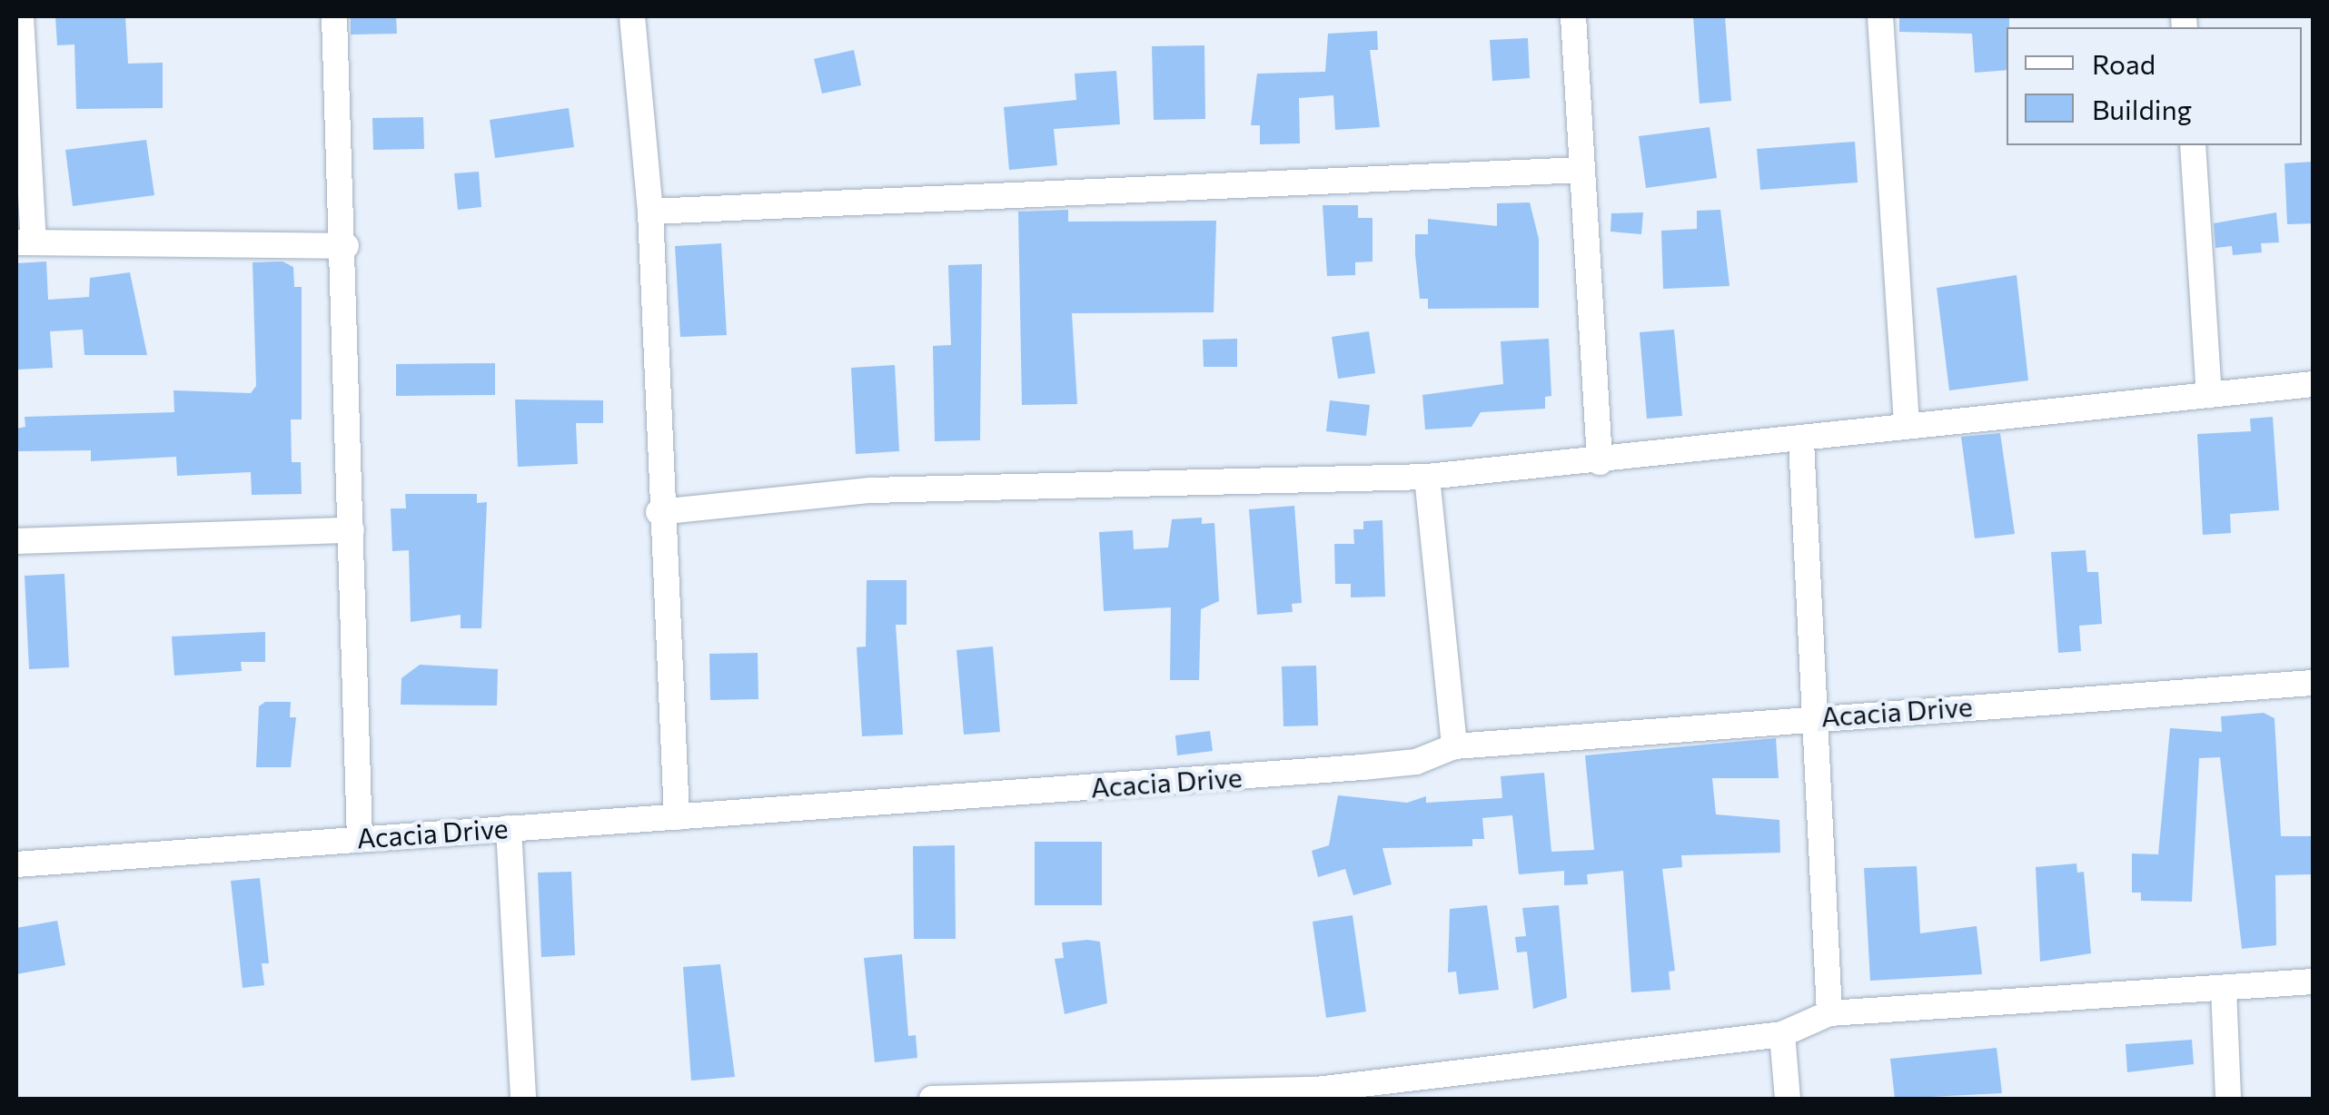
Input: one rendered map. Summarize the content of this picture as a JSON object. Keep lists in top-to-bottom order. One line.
{"streets":{"street":["Acacia Drive"]},"legend":["Road","Building"]}
